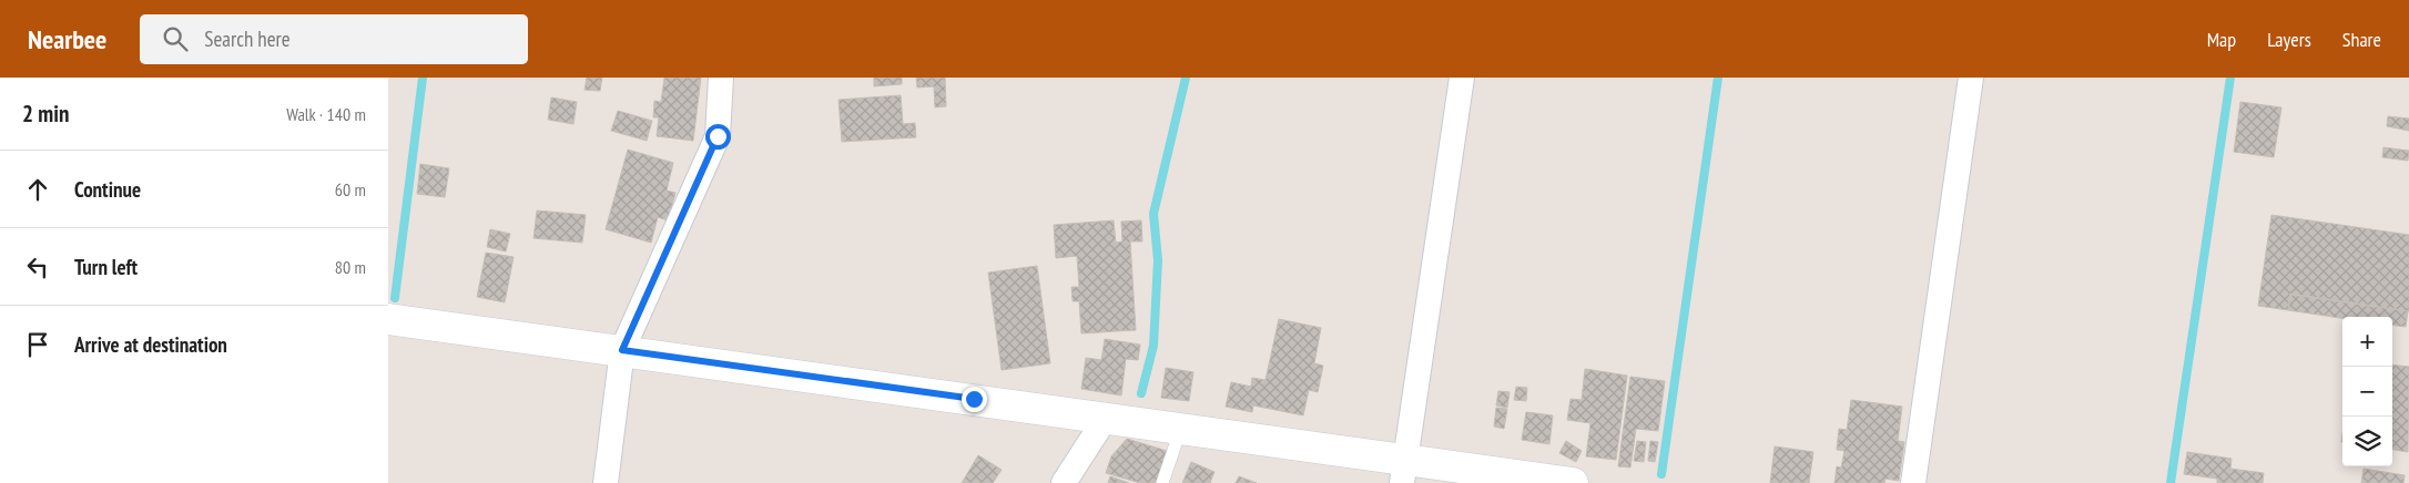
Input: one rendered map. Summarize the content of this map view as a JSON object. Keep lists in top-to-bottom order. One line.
{"page":{"header":"Nearbee","search":"Search here","nav":["Map","Layers","Share"],"heading":["2 min","Walk · 140 m"],"list":[["Continue","60 m"],["Turn left","80 m"],"Arrive at destination"],"map_buttons":["+","−"]}}
